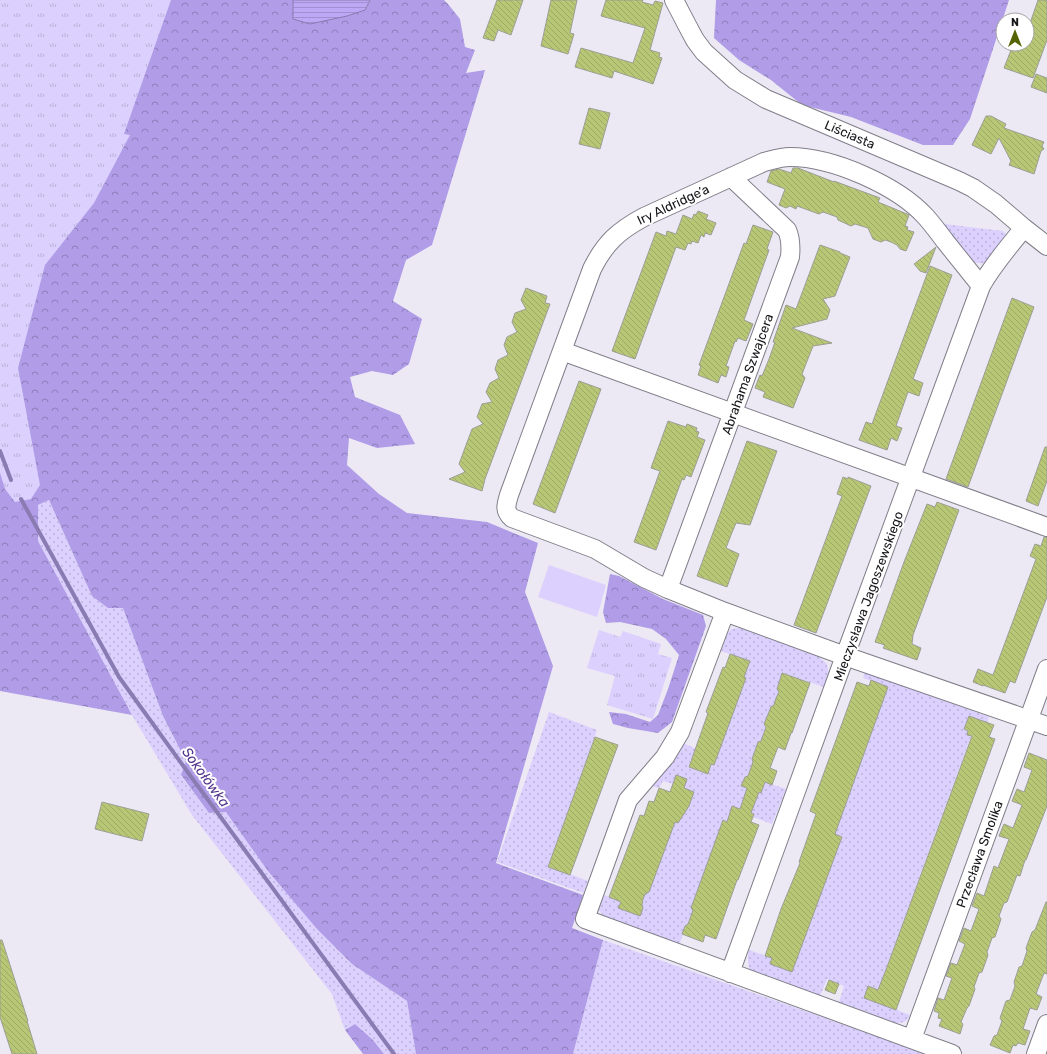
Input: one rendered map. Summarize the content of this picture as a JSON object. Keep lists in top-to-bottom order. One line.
{"streets":{"street":["Liściasta","Iry Aldridge’a","Abrahama Szwajcera","Mieczysława Jagoszewskiego","Przecława Smolika"]},"crossings":[["Liściasta","Mieczysława Jagoszewskiego"],["Iry Aldridge’a","Abrahama Szwajcera"],["Iry Aldridge’a","Mieczysława Jagoszewskiego"]],"water":["Sokołówka"],"north":"top"}
